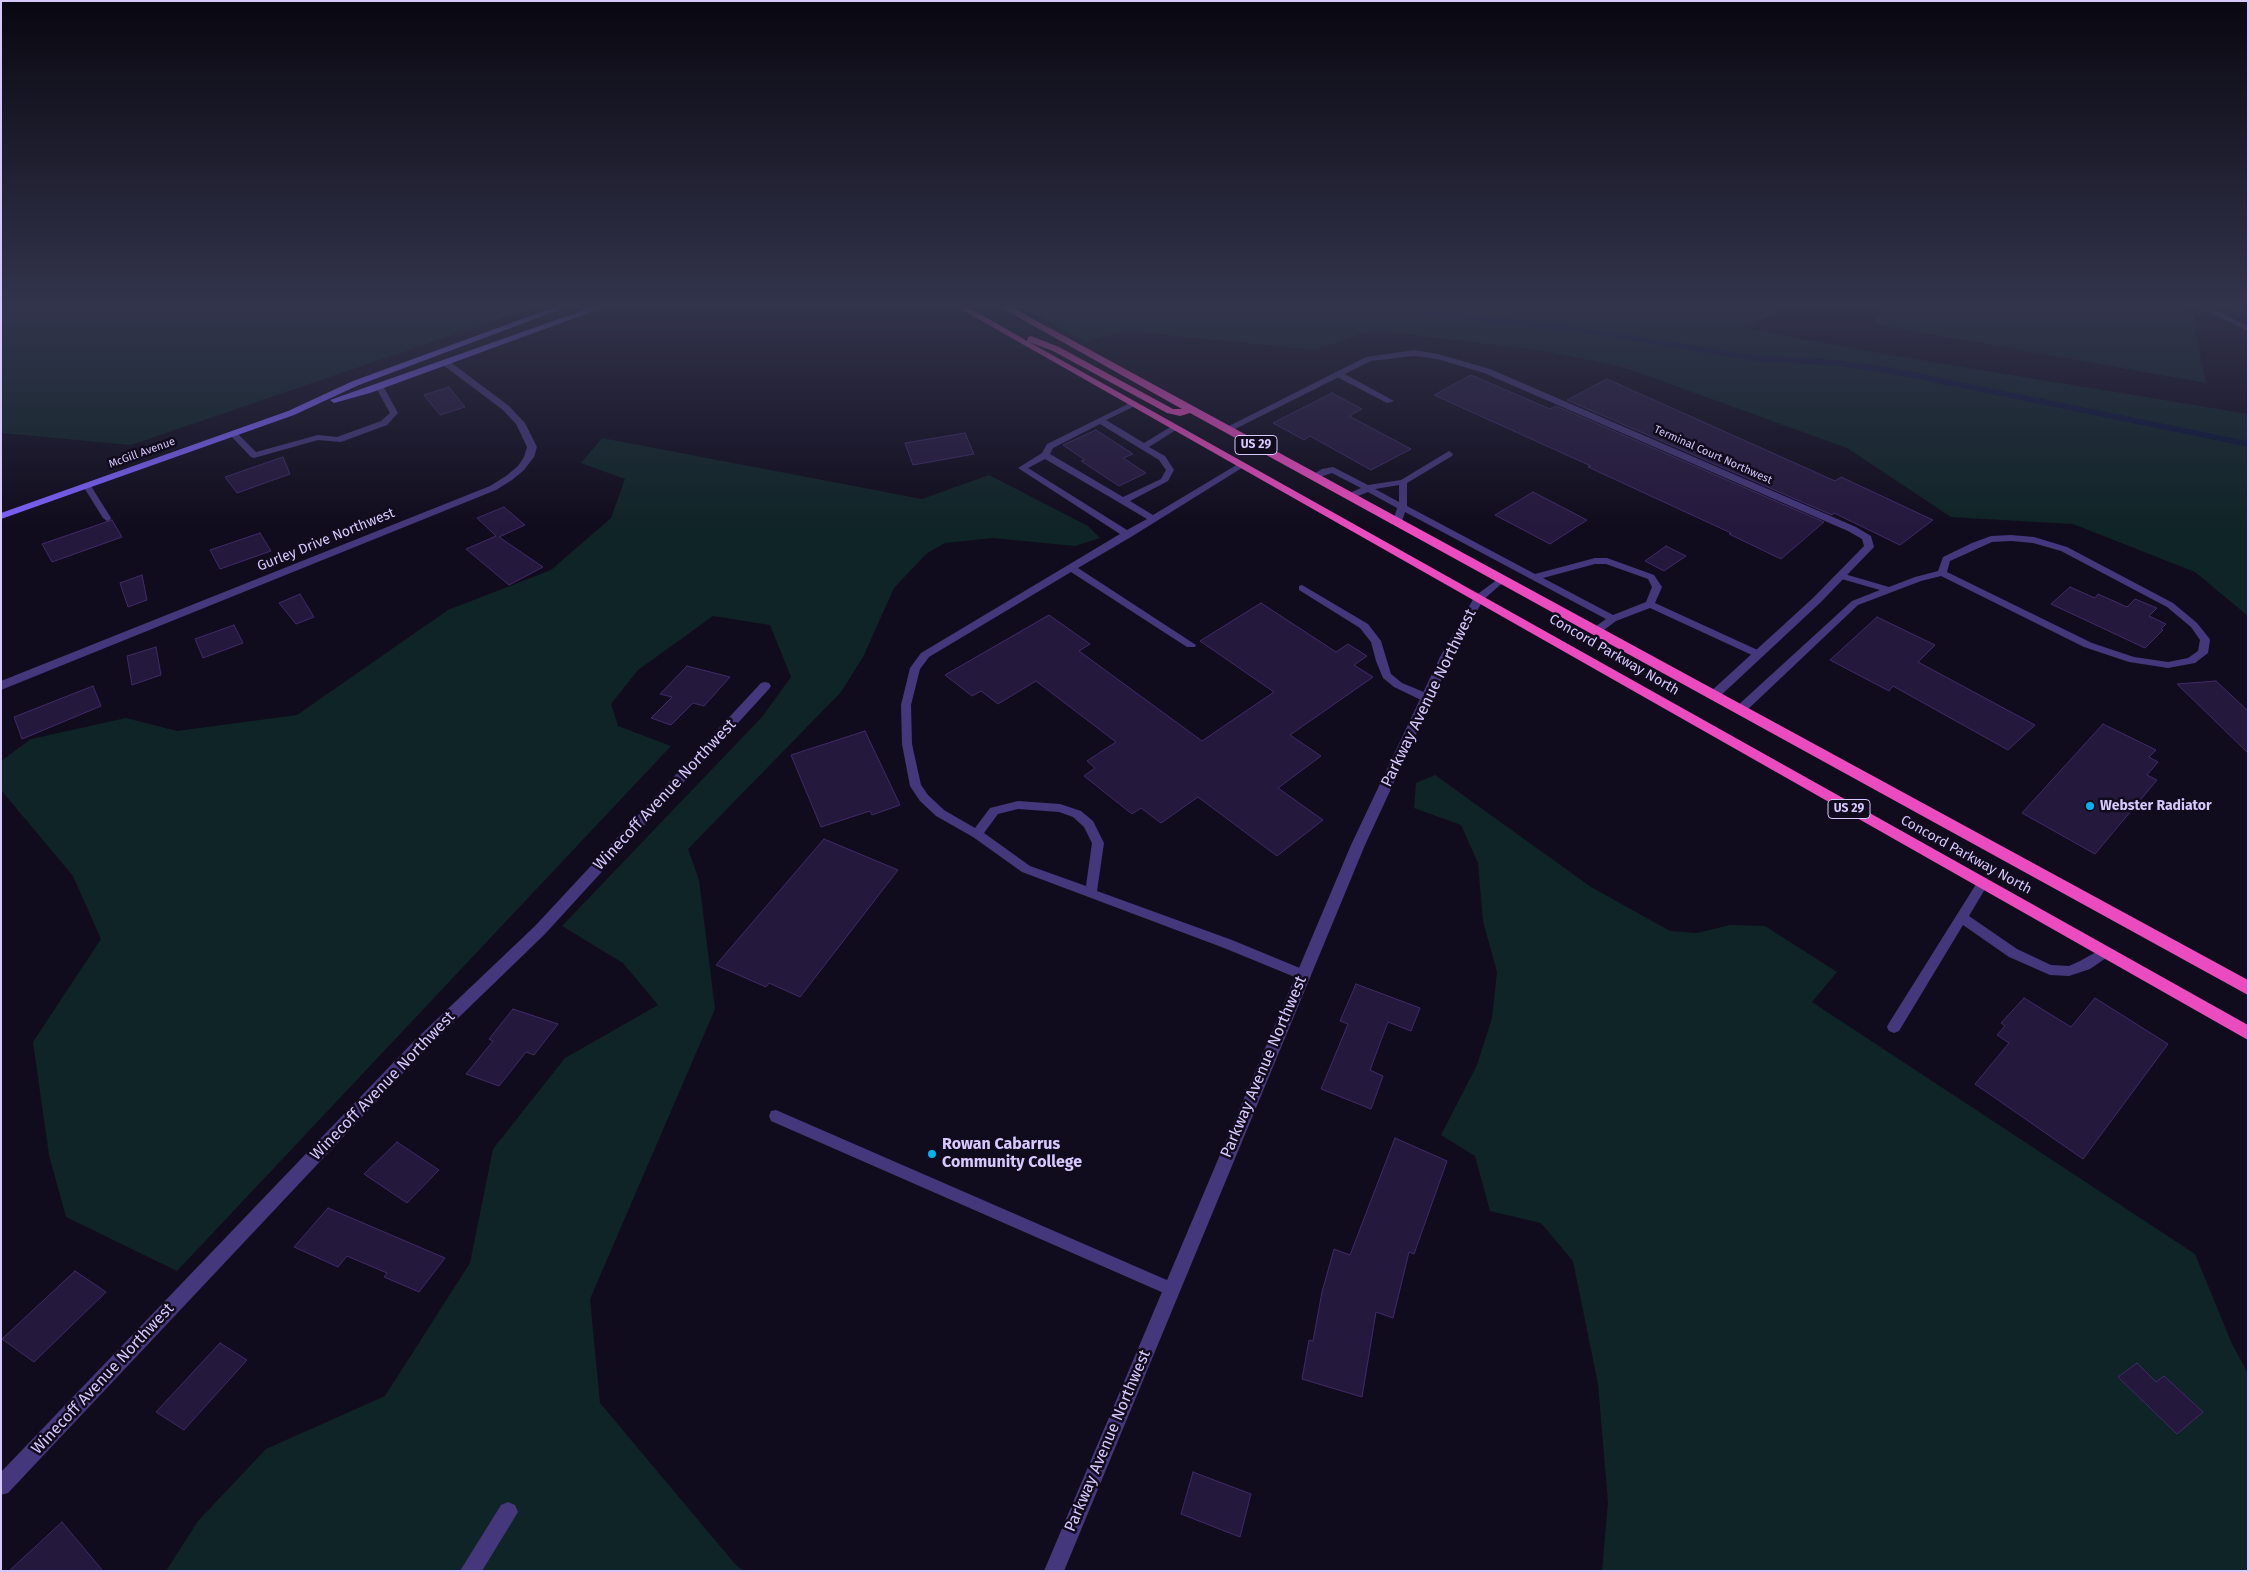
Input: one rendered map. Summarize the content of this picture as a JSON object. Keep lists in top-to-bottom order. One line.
{"streets":{"highway":["US 29","Concord Parkway North"],"main road":["McGill Avenue"],"street":["Terminal Court Northwest","Gurley Drive Northwest","Parkway Avenue Northwest","Winecoff Avenue Northwest"]},"crossings":[["Terminal Court Northwest","Concord Parkway North"],["Concord Parkway North","Parkway Avenue Northwest"]],"places":["Webster Radiator","Rowan Cabarrus Community College"]}
